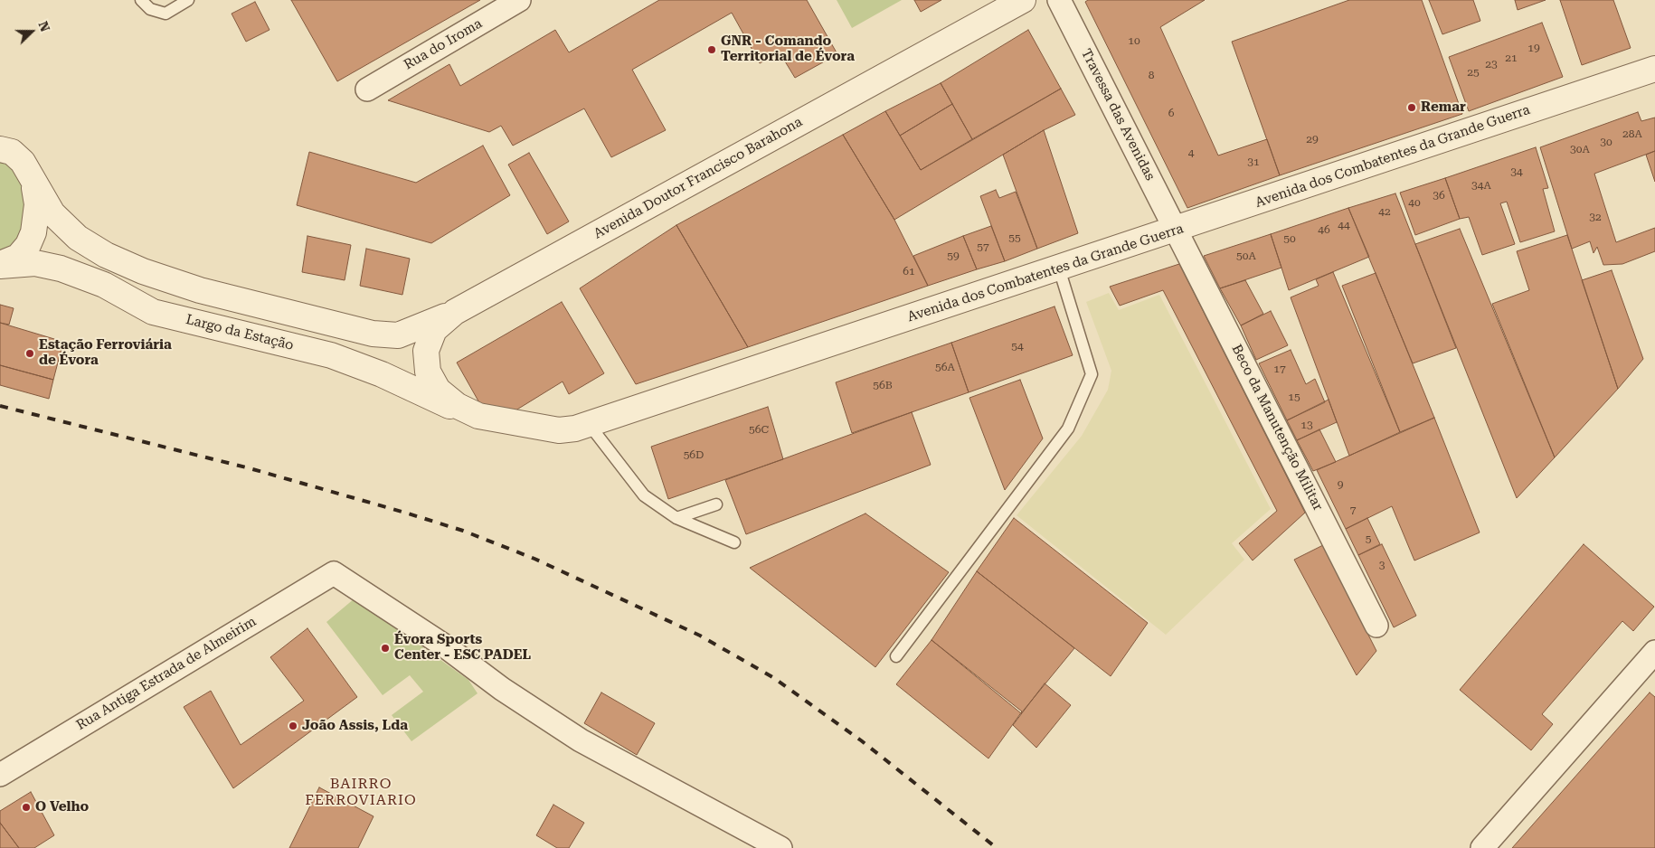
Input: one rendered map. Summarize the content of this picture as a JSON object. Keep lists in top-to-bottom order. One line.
{"streets":{"street":["Rua do Iroma","Travessa das Avenidas","Avenida dos Combatentes da Grande Guerra","Avenida Doutor Francisco Barahona","Largo da Estação","Beco da Manutenção Militar","Rua Antiga Estrada de Almeirim"]},"crossings":[["Travessa das Avenidas","Avenida dos Combatentes da Grande Guerra"],["Travessa das Avenidas","Beco da Manutenção Militar"],["Avenida dos Combatentes da Grande Guerra","Avenida Doutor Francisco Barahona"],["Avenida dos Combatentes da Grande Guerra","Largo da Estação"],["Avenida dos Combatentes da Grande Guerra","Beco da Manutenção Militar"],["Avenida Doutor Francisco Barahona","Largo da Estação"]],"districts":["BAIRRO FERROVIARIO"],"places":["GNR - Comando Territorial de Évora","Remar","Estação Ferroviária de Évora","Évora Sports Center - ESC PADEL","João Assis, Lda","O Velho"],"house_numbers":["10","19","21","23","25","8","6","28A","29","30","30A","4","31","34","34A","36","40","42","32","44","46","55","50","57","59","50A","61","54","56A","17","56B","15","13","56C","56D","9","7","5","3"],"north":"right"}
